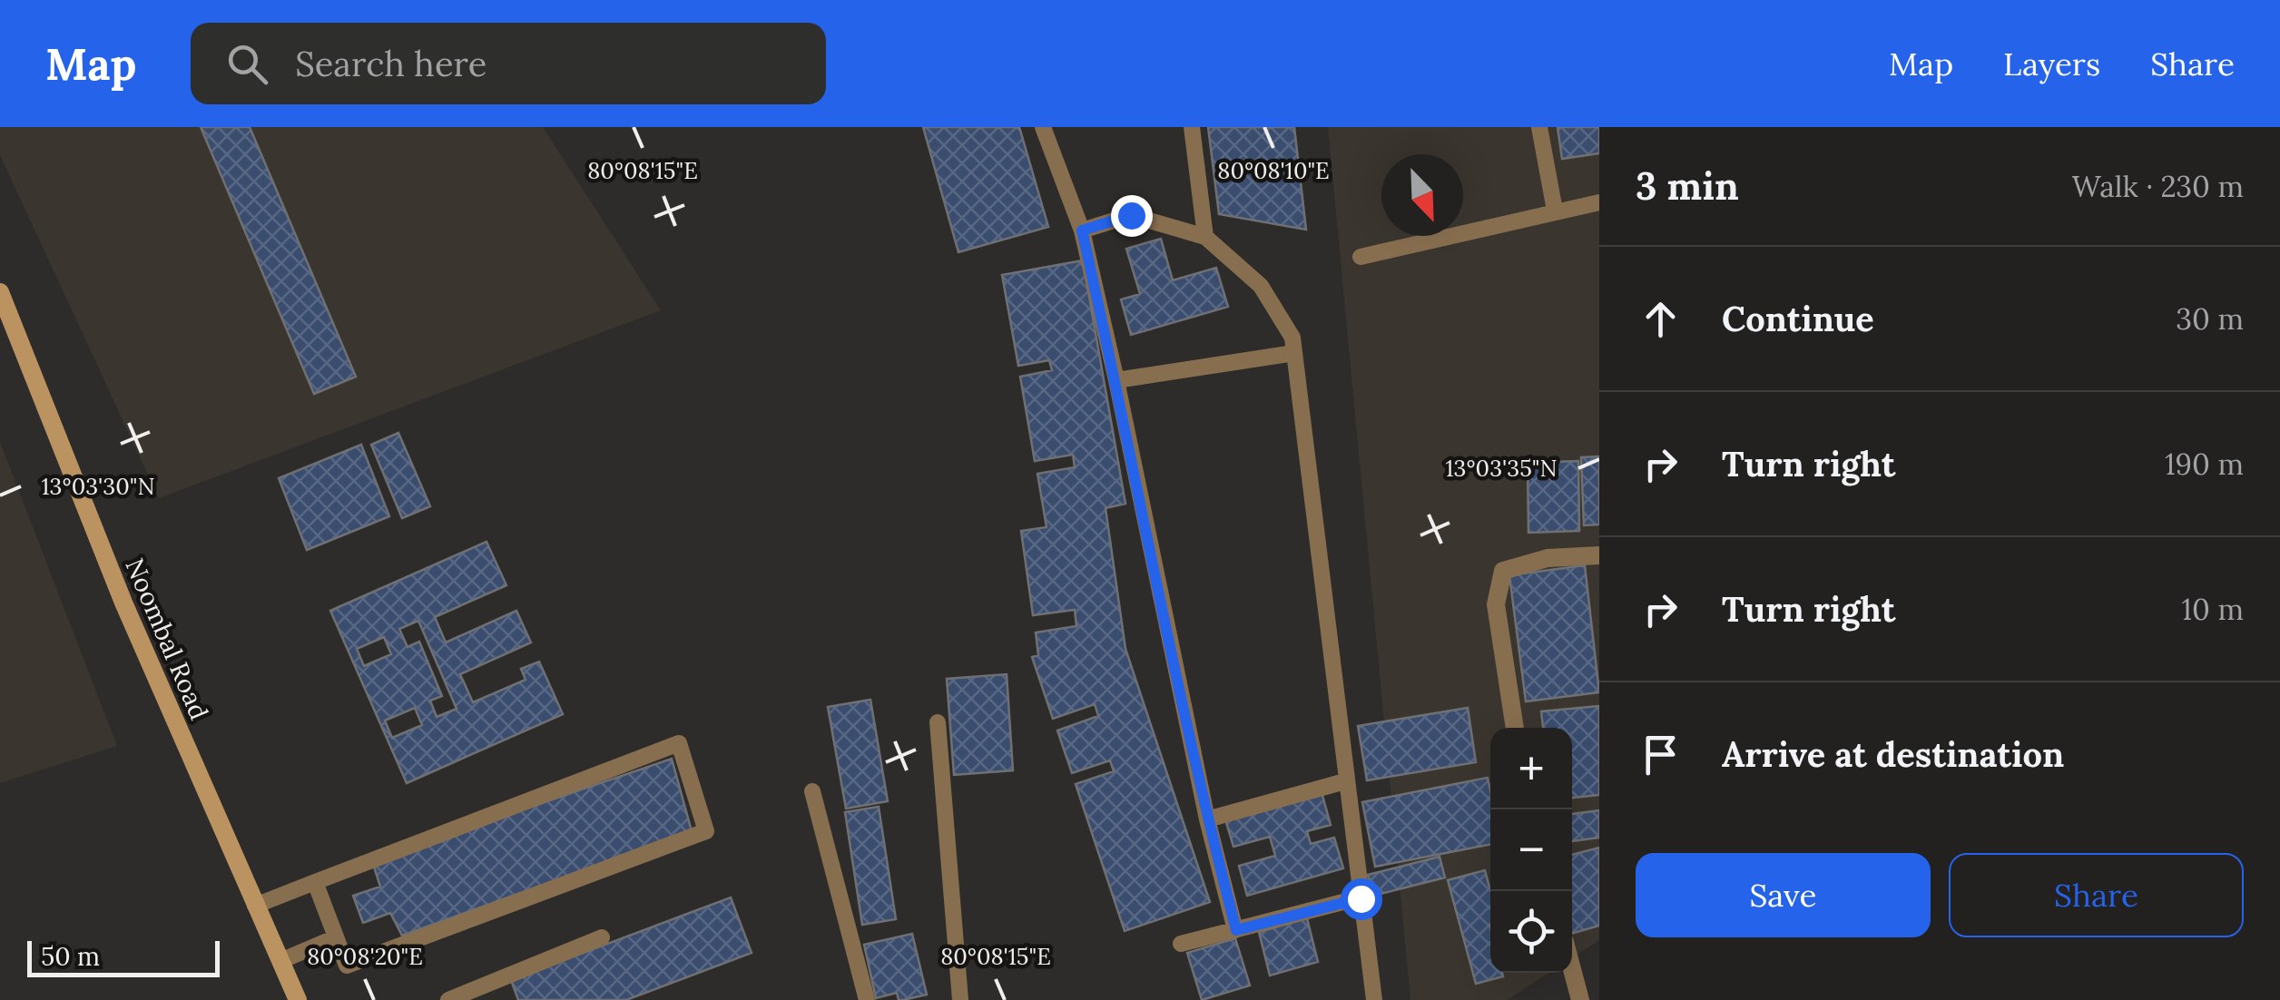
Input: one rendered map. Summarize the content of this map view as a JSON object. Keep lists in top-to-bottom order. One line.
{"streets":{"street":["Noombal Road"]},"scale_bar":"50 m","north":"bottom right","page":{"header":"Map","search":"Search here","nav":["Map","Layers","Share"],"heading":["3 min","Walk · 230 m"],"list":[["Continue","30 m"],["Turn right","190 m"],["Turn right","10 m"],"Arrive at destination"],"map_buttons":["+","−"],"buttons":["Save","Share"],"scale":"50 m"},"coordinates":["80°08'15\"E","80°08'10\"E","13°03'35\"N","13°03'30\"N","80°08'20\"E"]}
